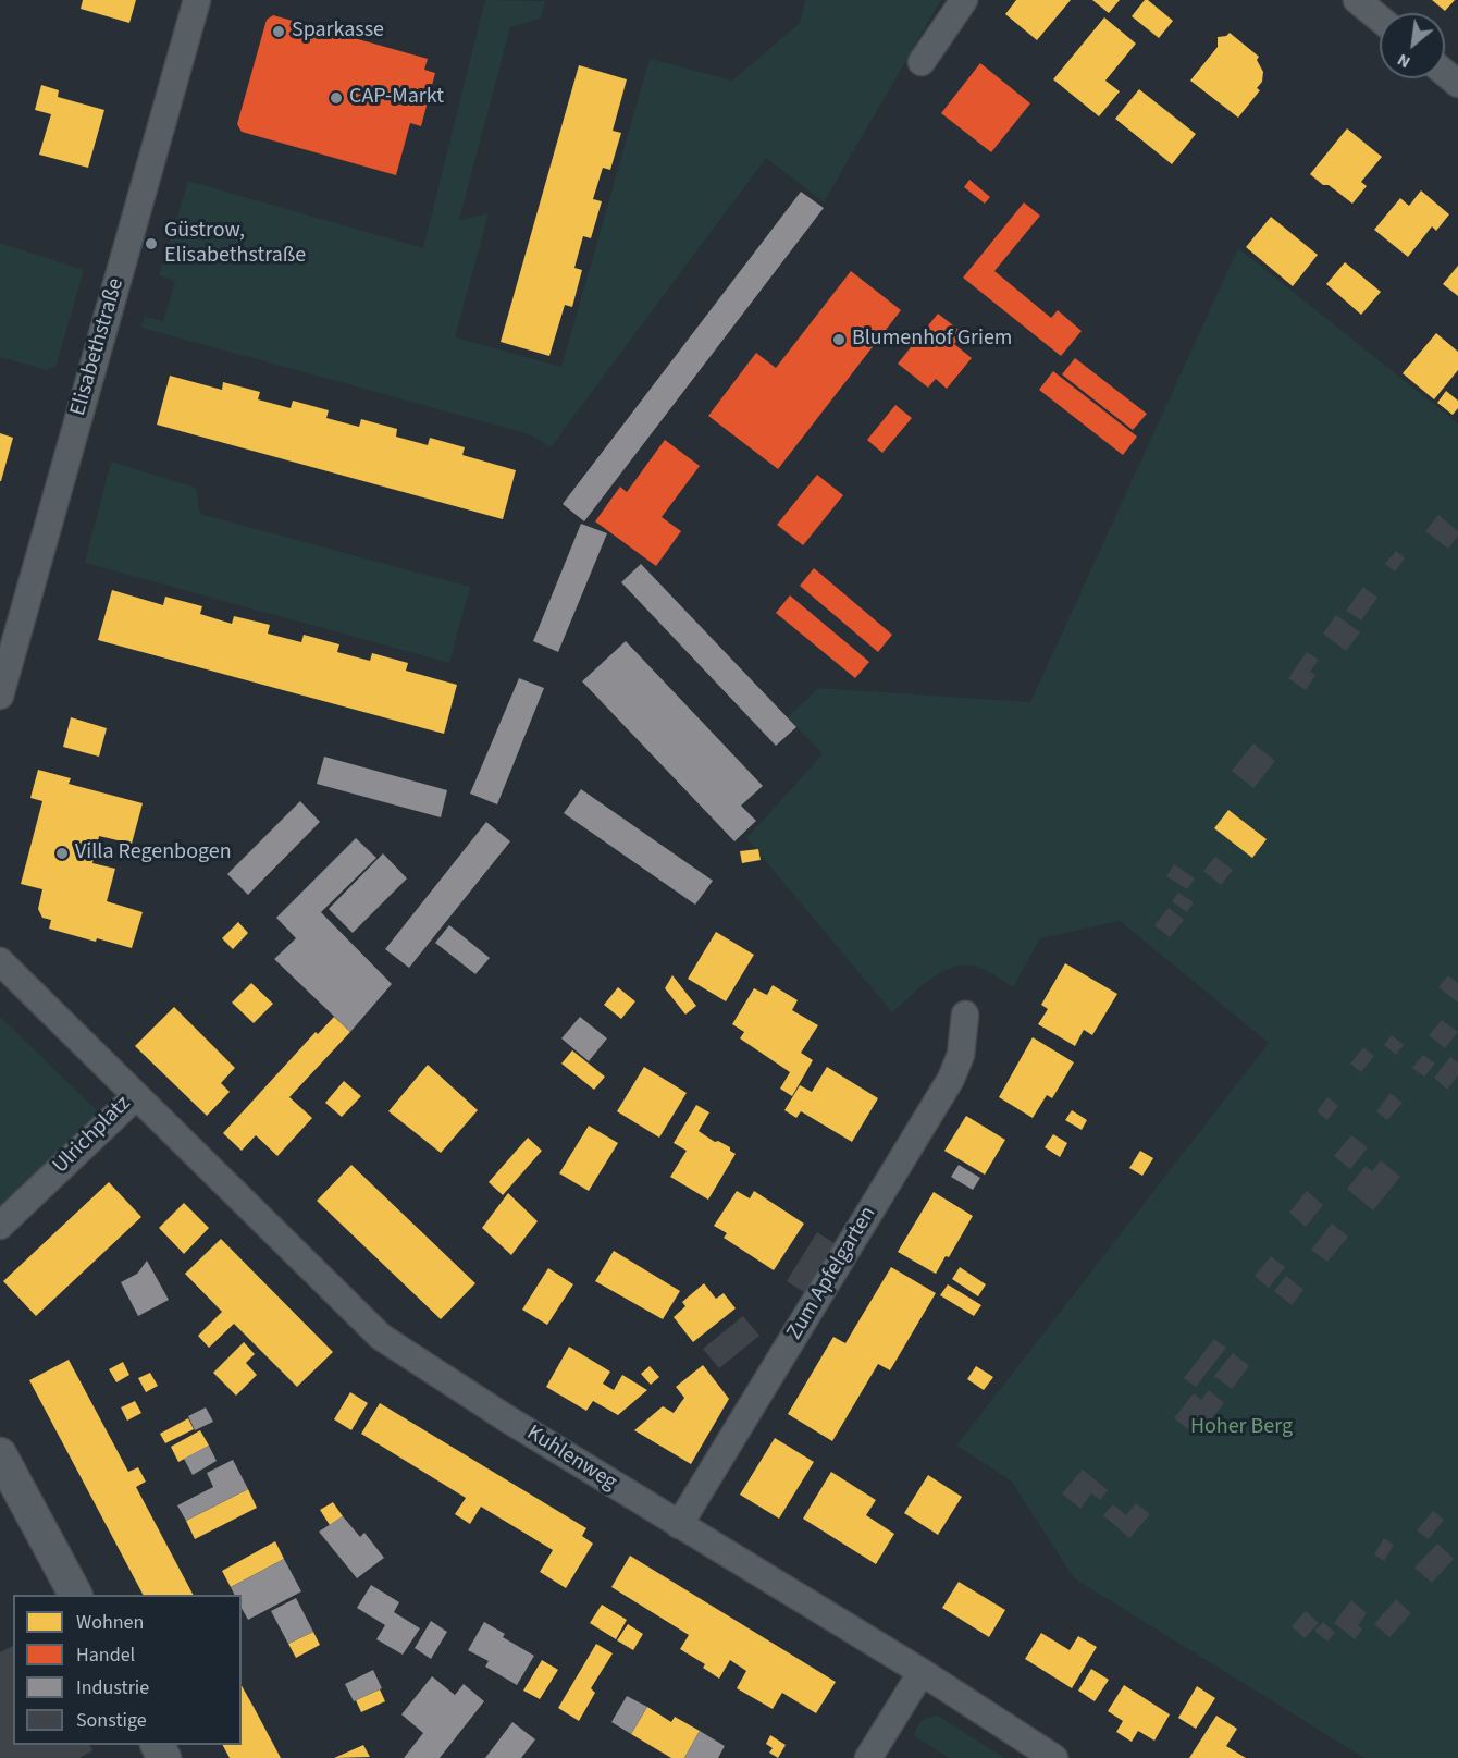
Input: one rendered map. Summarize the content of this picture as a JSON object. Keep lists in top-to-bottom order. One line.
{"streets":{"street":["Elisabethstraße","Ulrichplatz","Zum Apfelgarten","Kuhlenweg"]},"crossings":[["Ulrichplatz","Kuhlenweg"],["Zum Apfelgarten","Kuhlenweg"]],"parks":["Hoher Berg"],"places":["Sparkasse","CAP-Markt","Güstrow, Elisabethstraße","Blumenhof Griem","Villa Regenbogen"],"legend":["Wohnen","Handel","Industrie","Sonstige"],"north":"bottom left"}
